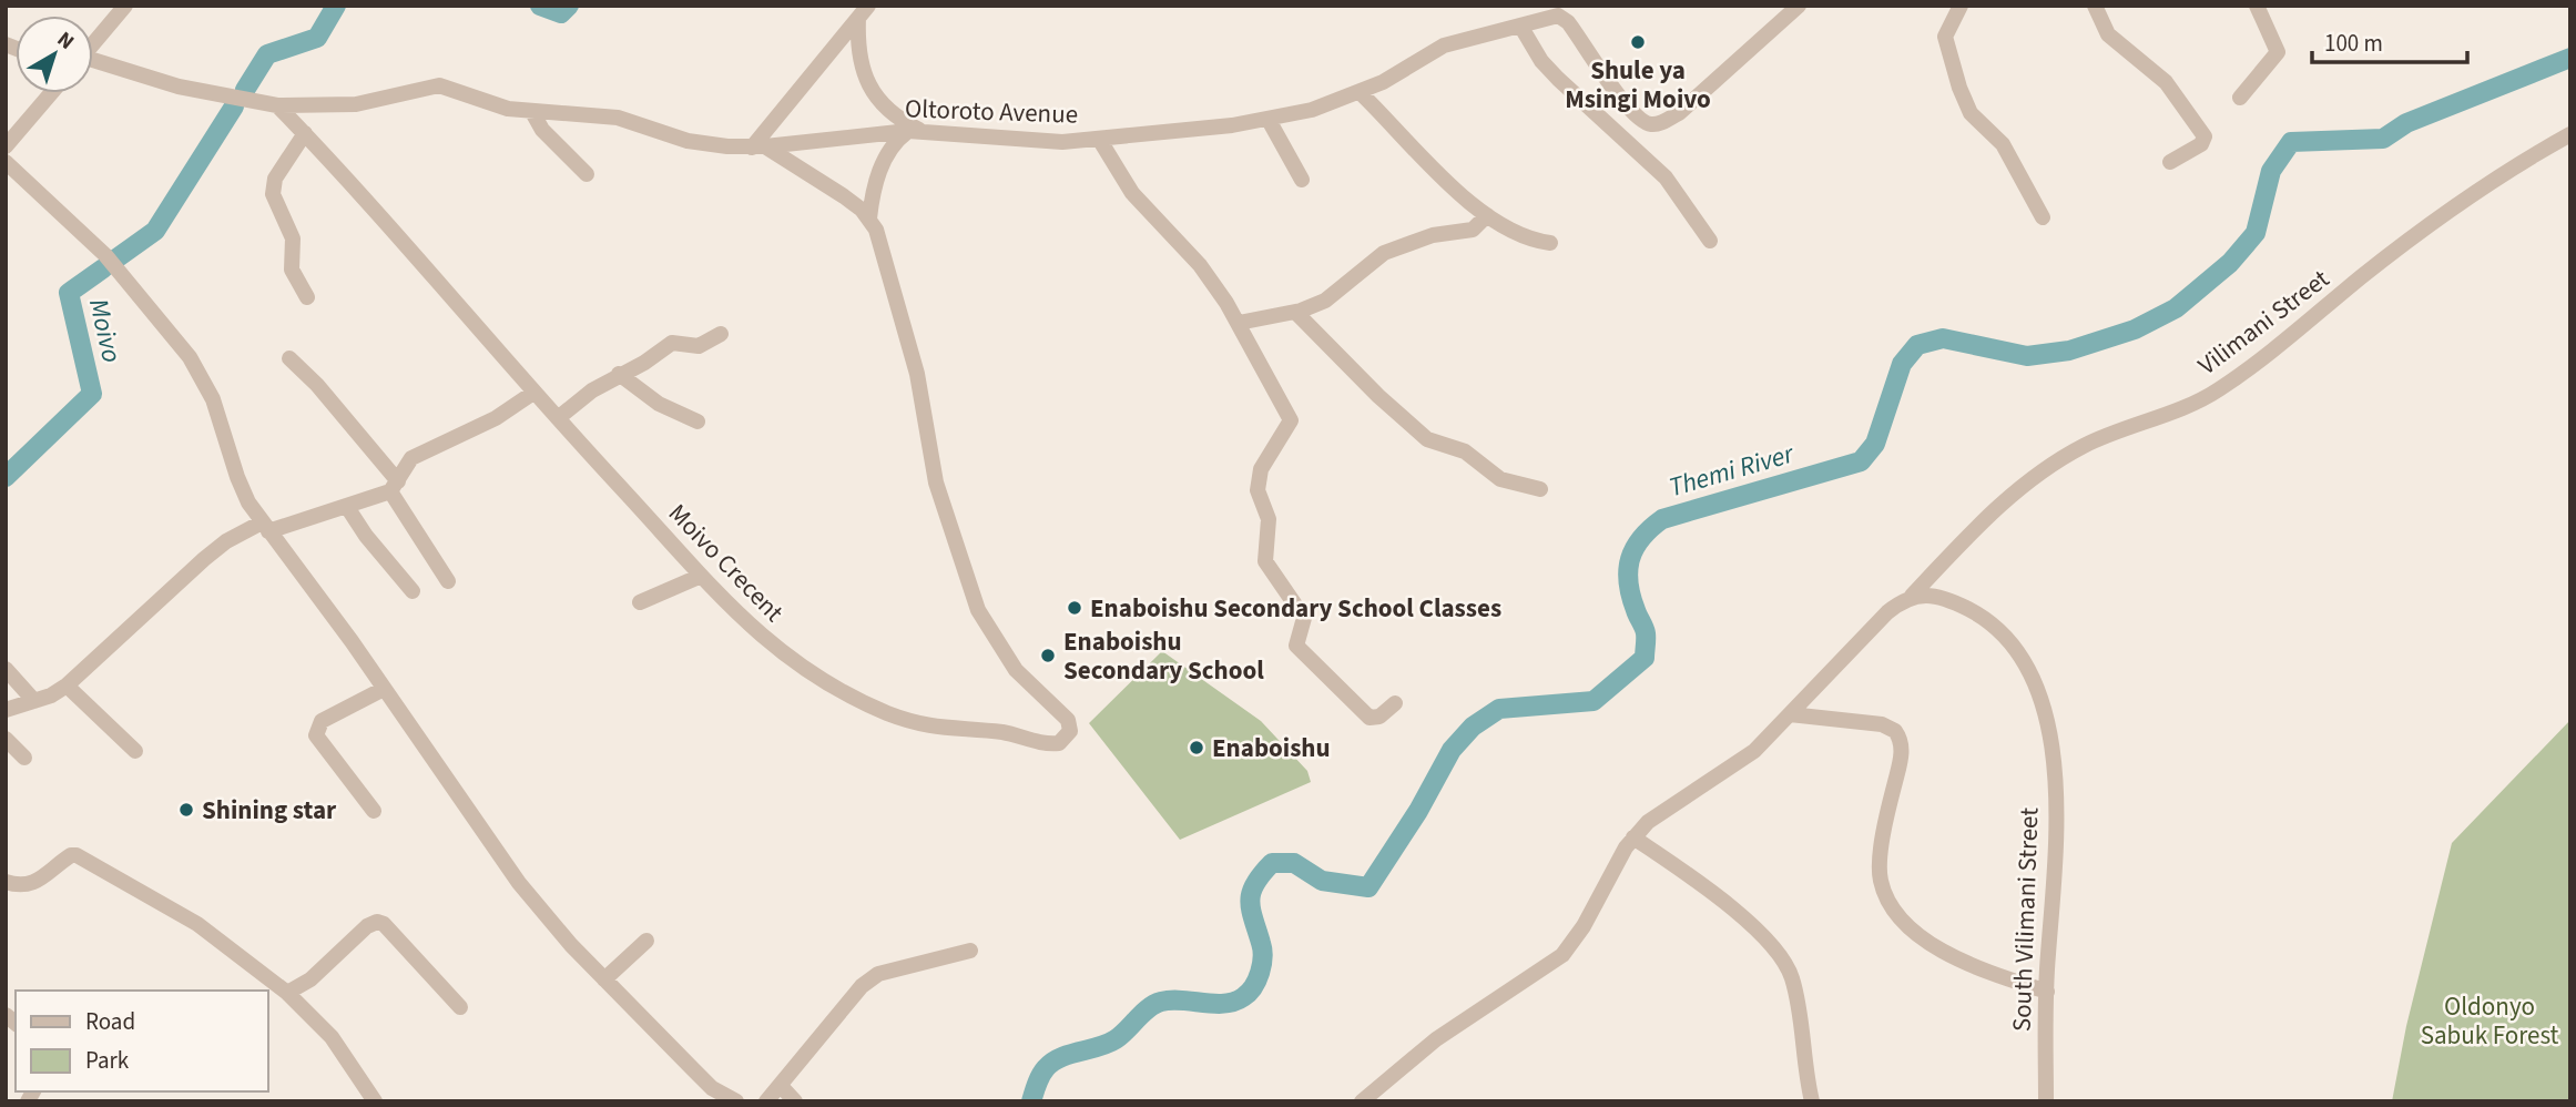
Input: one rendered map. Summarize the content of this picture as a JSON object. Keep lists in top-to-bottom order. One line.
{"streets":{"street":["Oltoroto Avenue","Vilimani Street","Moivo Crecent","South Vilimani Street"]},"crossings":[["Oltoroto Avenue","Moivo Crecent"],["Vilimani Street","South Vilimani Street"]],"water":["Moivo","Themi River"],"parks":["Oldonyo Sabuk Forest"],"places":["Shule ya Msingi Moivo","Enaboishu Secondary School Classes","Enaboishu Secondary School","Enaboishu","Shining star"],"legend":["Road","Park"],"scale_bar":"100 m","north":"top right"}
